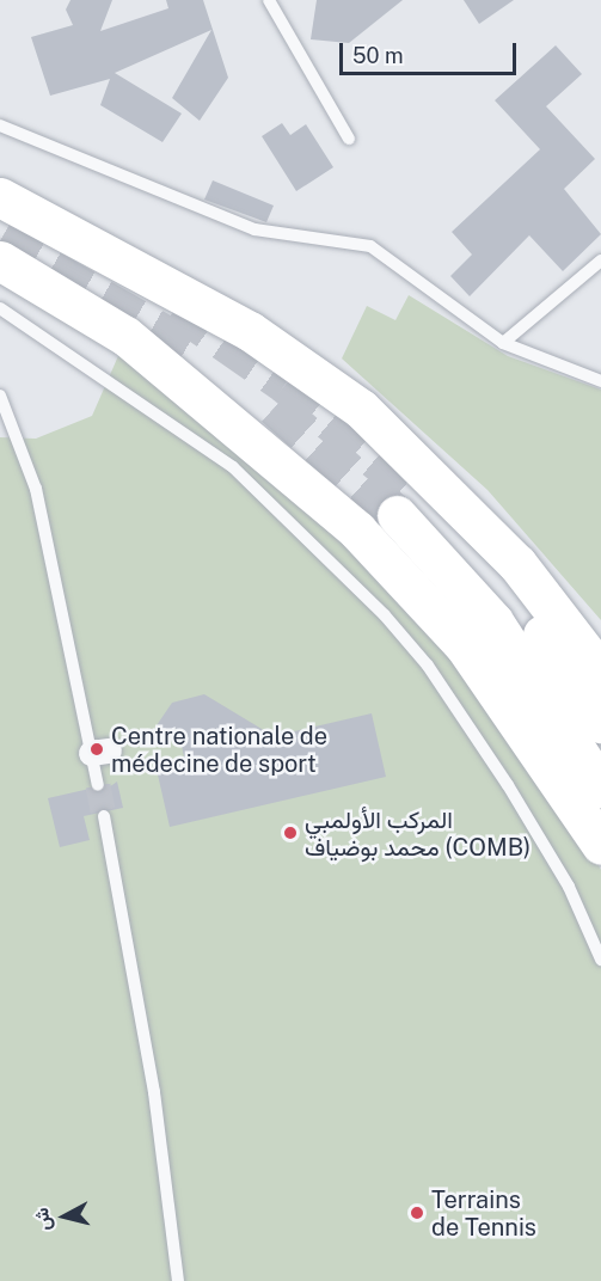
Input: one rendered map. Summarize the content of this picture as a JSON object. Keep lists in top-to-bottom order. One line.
{"places":["Centre nationale de médecine de sport","المركب الأولمبي محمد بوضياف (COMB)","Terrains de Tennis"],"scale_bar":"50 m","north":"left"}
